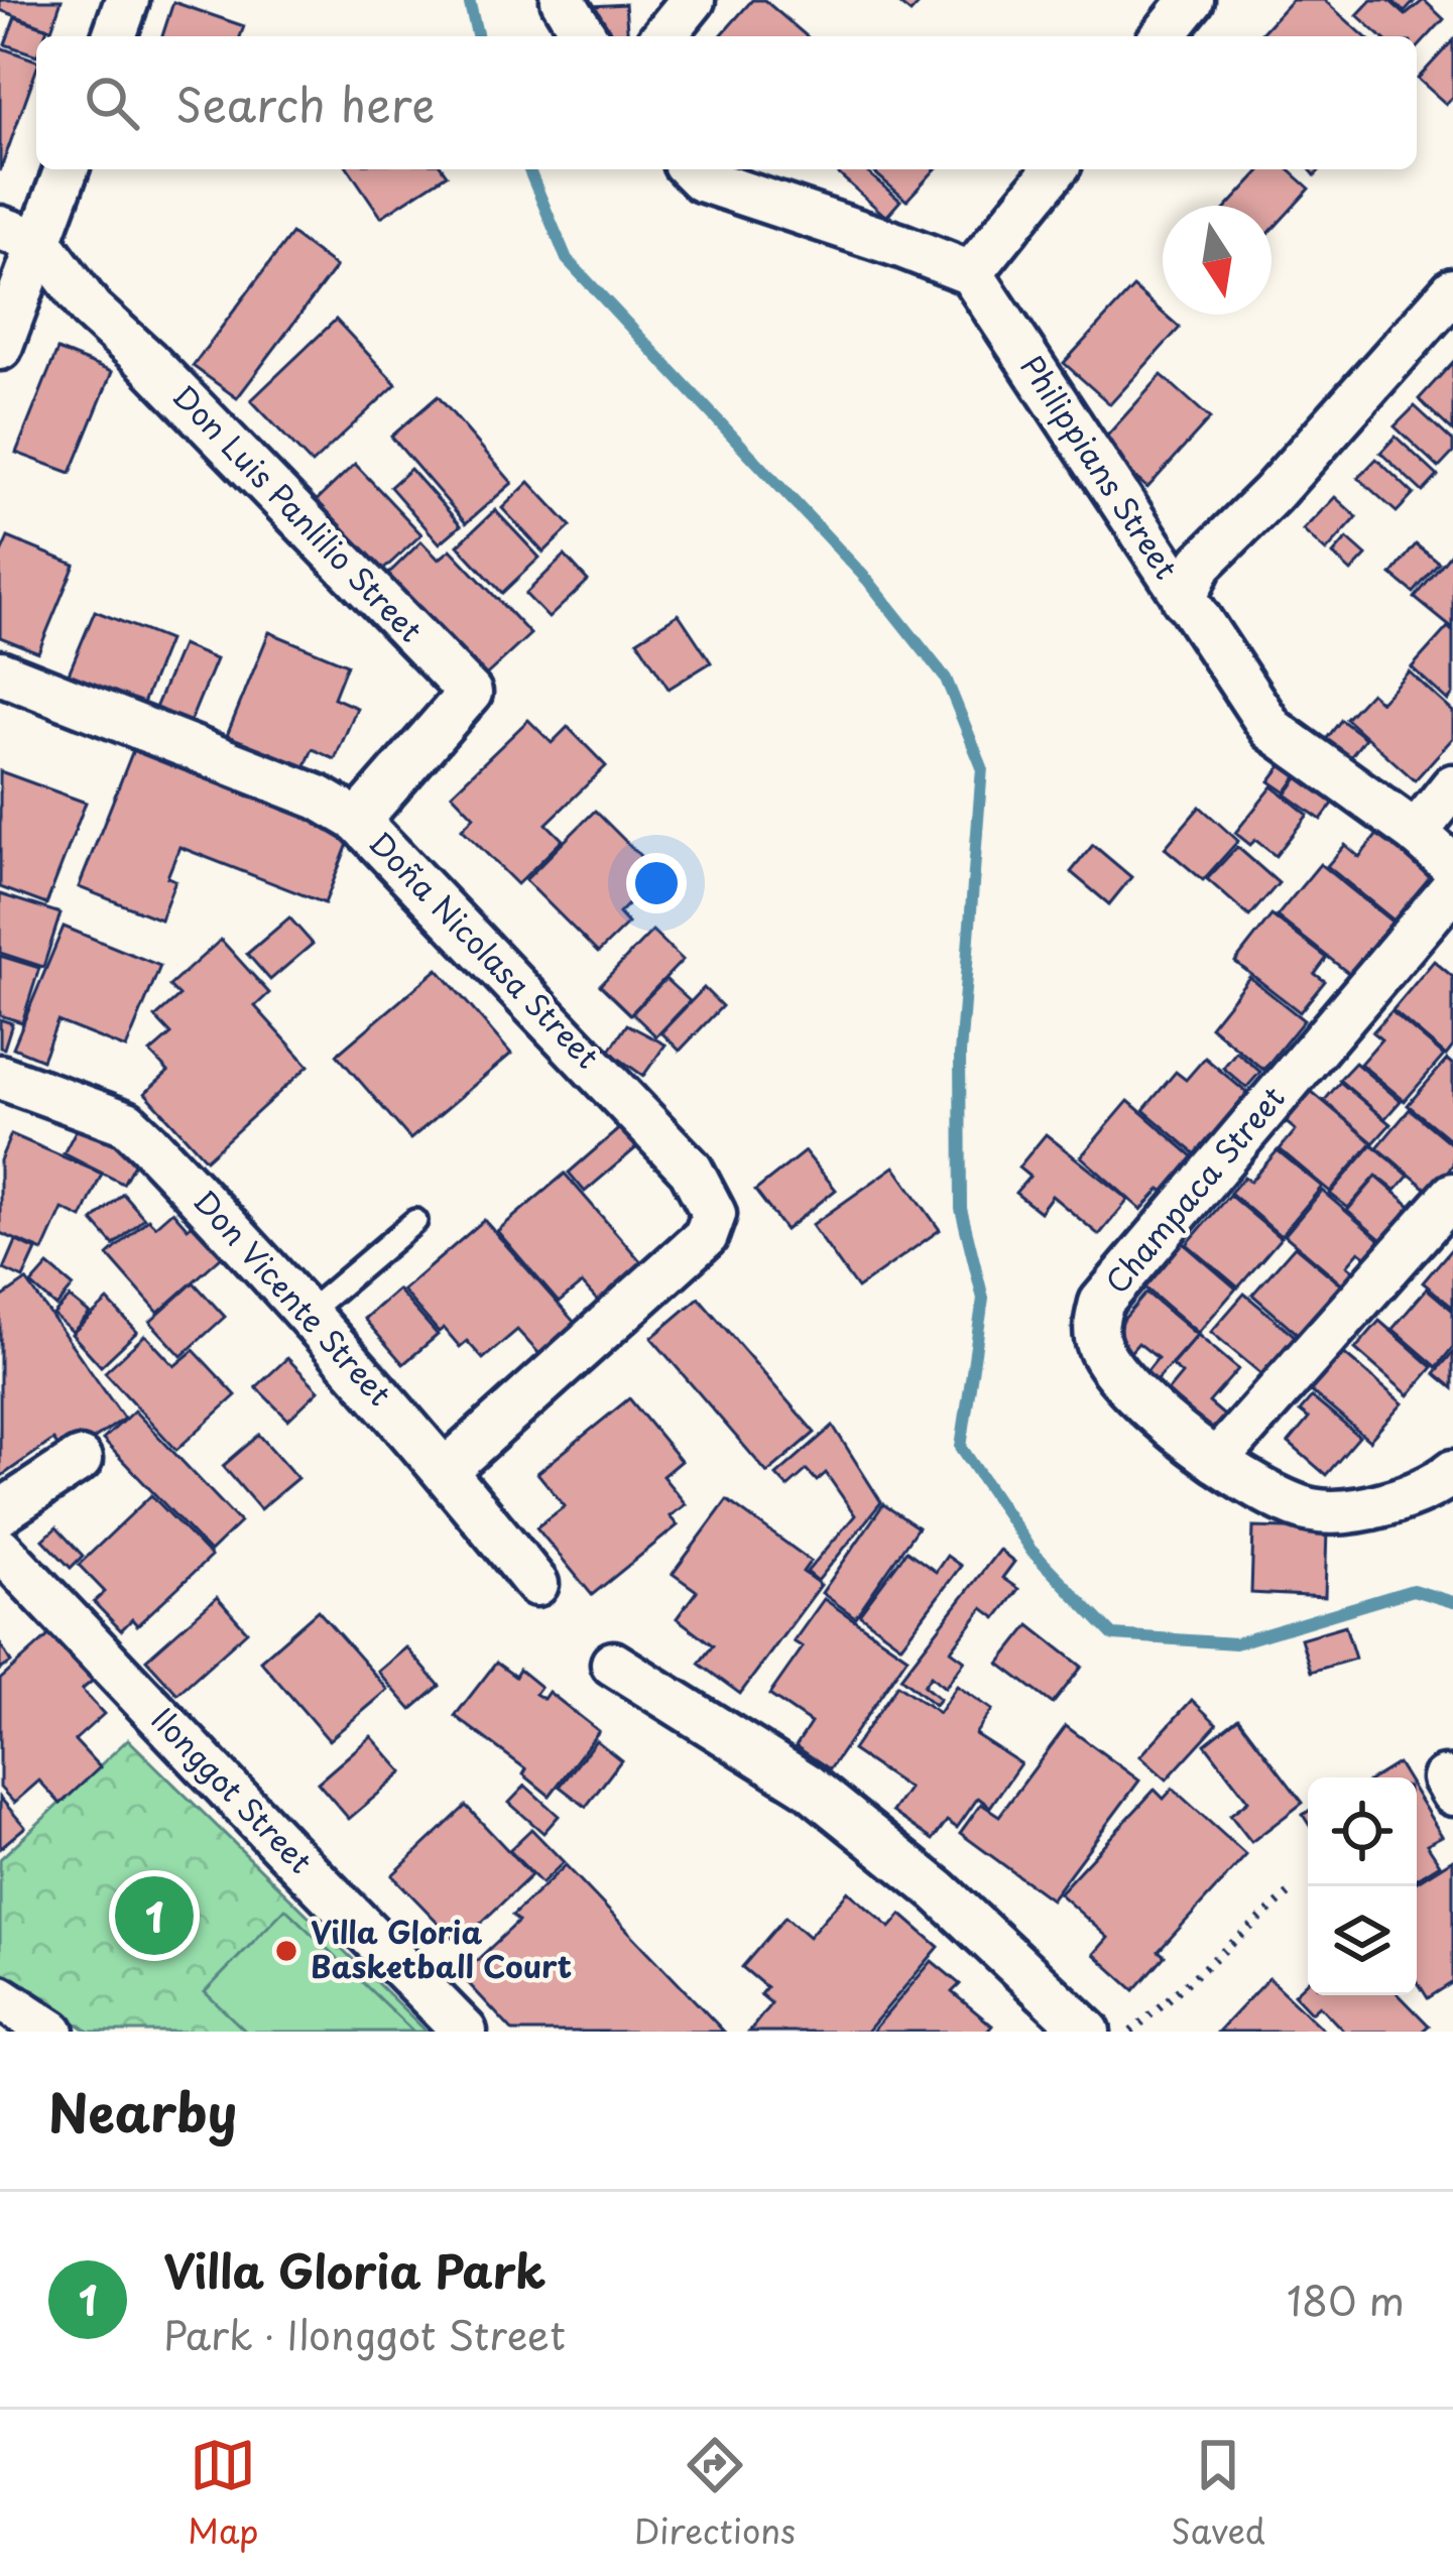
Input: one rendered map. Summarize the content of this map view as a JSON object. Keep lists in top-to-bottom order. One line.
{"streets":{"street":["Philippians Street","Don Luis Panlilio Street","Doña Nicolasa Street","Champaca Street","Don Vicente Street","Ilonggot Street"]},"crossings":[["Don Luis Panlilio Street","Doña Nicolasa Street"],["Doña Nicolasa Street","Don Vicente Street"]],"places":["Villa Gloria Basketball Court"],"north":"bottom","page":{"search":"Search here","pins":"1","heading":"Nearby","list":[{"mark":"1","name":"Villa Gloria Park","note":"Park · Ilonggot Street","value":"180 m"}],"nav":["Map","Directions","Saved"]}}
